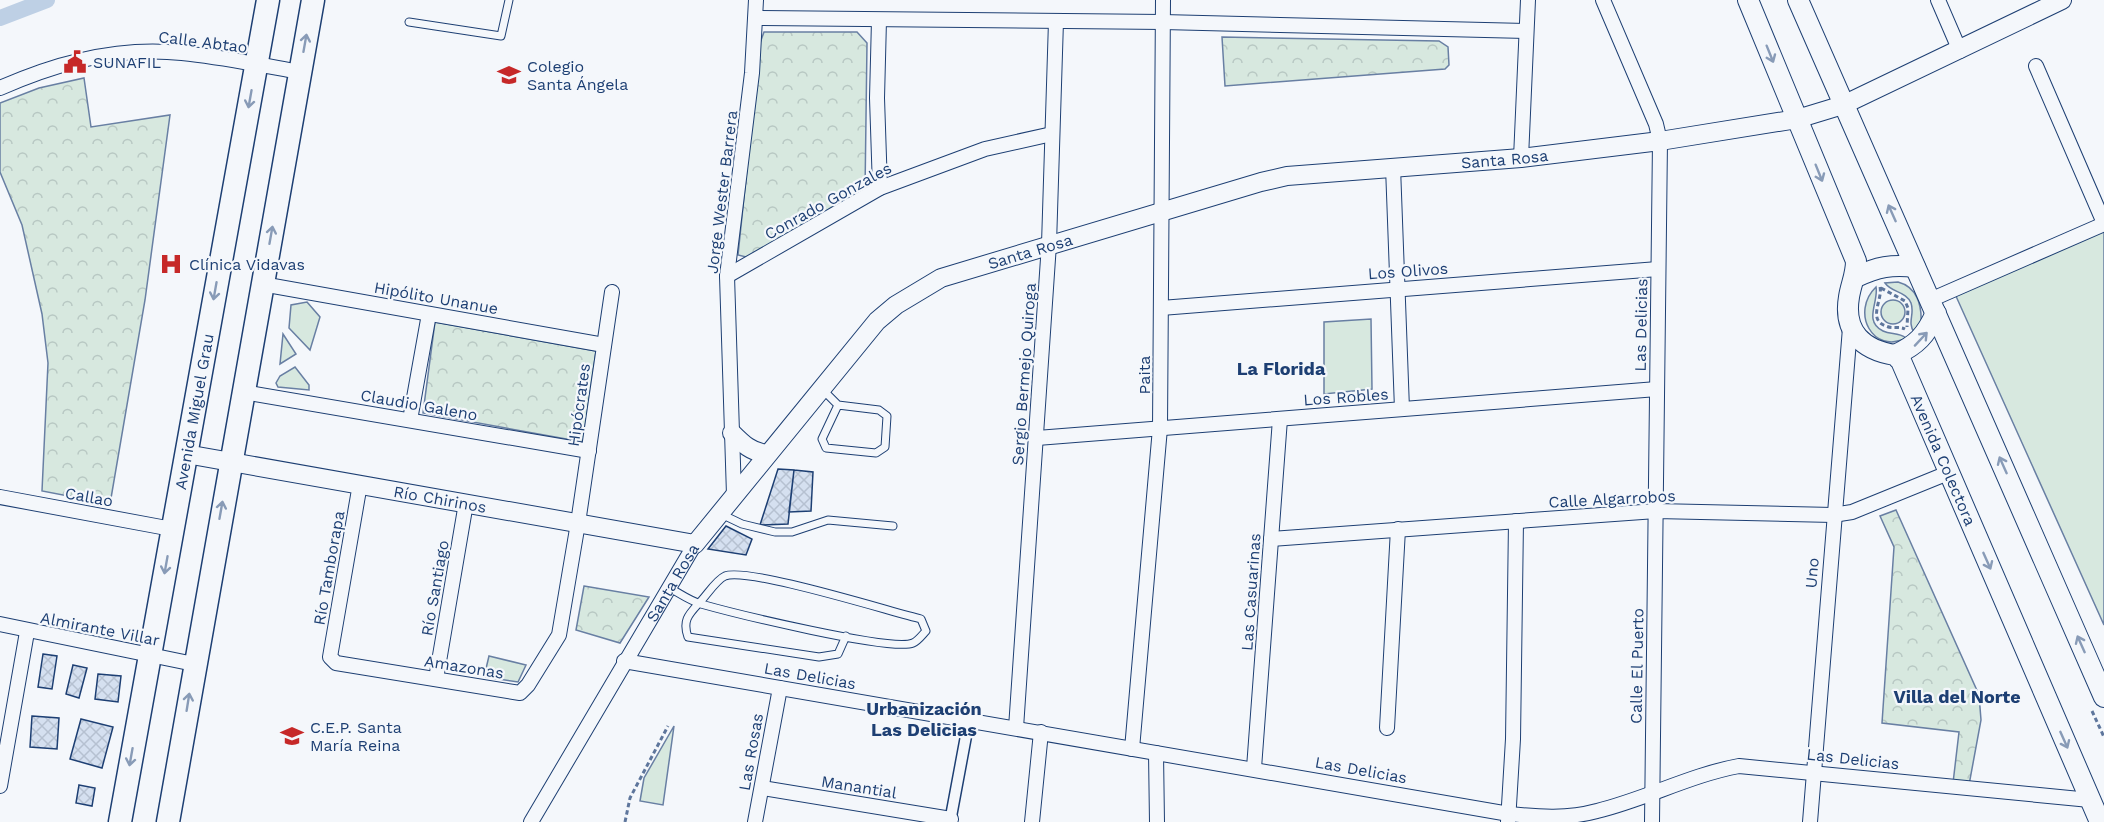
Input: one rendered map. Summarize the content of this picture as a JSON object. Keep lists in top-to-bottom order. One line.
{"streets":{"main road":["Avenida Miguel Grau","Avenida Colectora"],"street":["Calle Abtao","Santa Rosa","Jorge Wester Barrera","Conrado Gonzales","Los Olivos","Hipólito Unanue","Las Delicias","Sergio Bermejo Quiroga","Paita","Los Robles","Claudio Galeno","Hipócrates","Callao","Río Chirinos","Calle Algarrobos","Río Tamborapa","Uno","Río Santiago","Las Casuarinas","Almirante Villar","Calle El Puerto","Amazonas","Las Rosas","Manantial"]},"crossings":[["Calle Abtao","Avenida Miguel Grau"],["Santa Rosa","Jorge Wester Barrera"],["Santa Rosa","Las Delicias"],["Santa Rosa","Sergio Bermejo Quiroga"],["Santa Rosa","Paita"],["Santa Rosa","Río Chirinos"],["Jorge Wester Barrera","Conrado Gonzales"],["Conrado Gonzales","Sergio Bermejo Quiroga"],["Los Olivos","Las Delicias"],["Los Olivos","Paita"],["Hipólito Unanue","Hipócrates"],["Las Delicias","Sergio Bermejo Quiroga"],["Las Delicias","Paita"],["Las Delicias","Los Robles"],["Las Delicias","Avenida Colectora"],["Las Delicias","Calle Algarrobos"],["Las Delicias","Uno"],["Las Delicias","Las Casuarinas"],["Las Delicias","Calle El Puerto"],["Las Delicias","Las Rosas"],["Sergio Bermejo Quiroga","Los Robles"],["Paita","Los Robles"],["Los Robles","Las Casuarinas"],["Claudio Galeno","Hipócrates"],["Hipócrates","Río Chirinos"],["Hipócrates","Amazonas"],["Avenida Miguel Grau","Callao"],["Avenida Miguel Grau","Río Chirinos"],["Avenida Miguel Grau","Almirante Villar"],["Avenida Colectora","Calle Algarrobos"],["Río Chirinos","Río Tamborapa"],["Río Chirinos","Río Santiago"],["Río Chirinos","Amazonas"],["Calle Algarrobos","Uno"],["Calle Algarrobos","Las Casuarinas"],["Calle Algarrobos","Calle El Puerto"],["Río Tamborapa","Amazonas"],["Río Santiago","Amazonas"],["Las Rosas","Manantial"]],"districts":["La Florida","Villa del Norte","Urbanización Las Delicias"],"places":{"public building":["SUNAFIL"],"school or university":["Colegio Santa Ángela","C.E.P. Santa María Reina"],"hospital":["Clínica Vidavas"]}}
